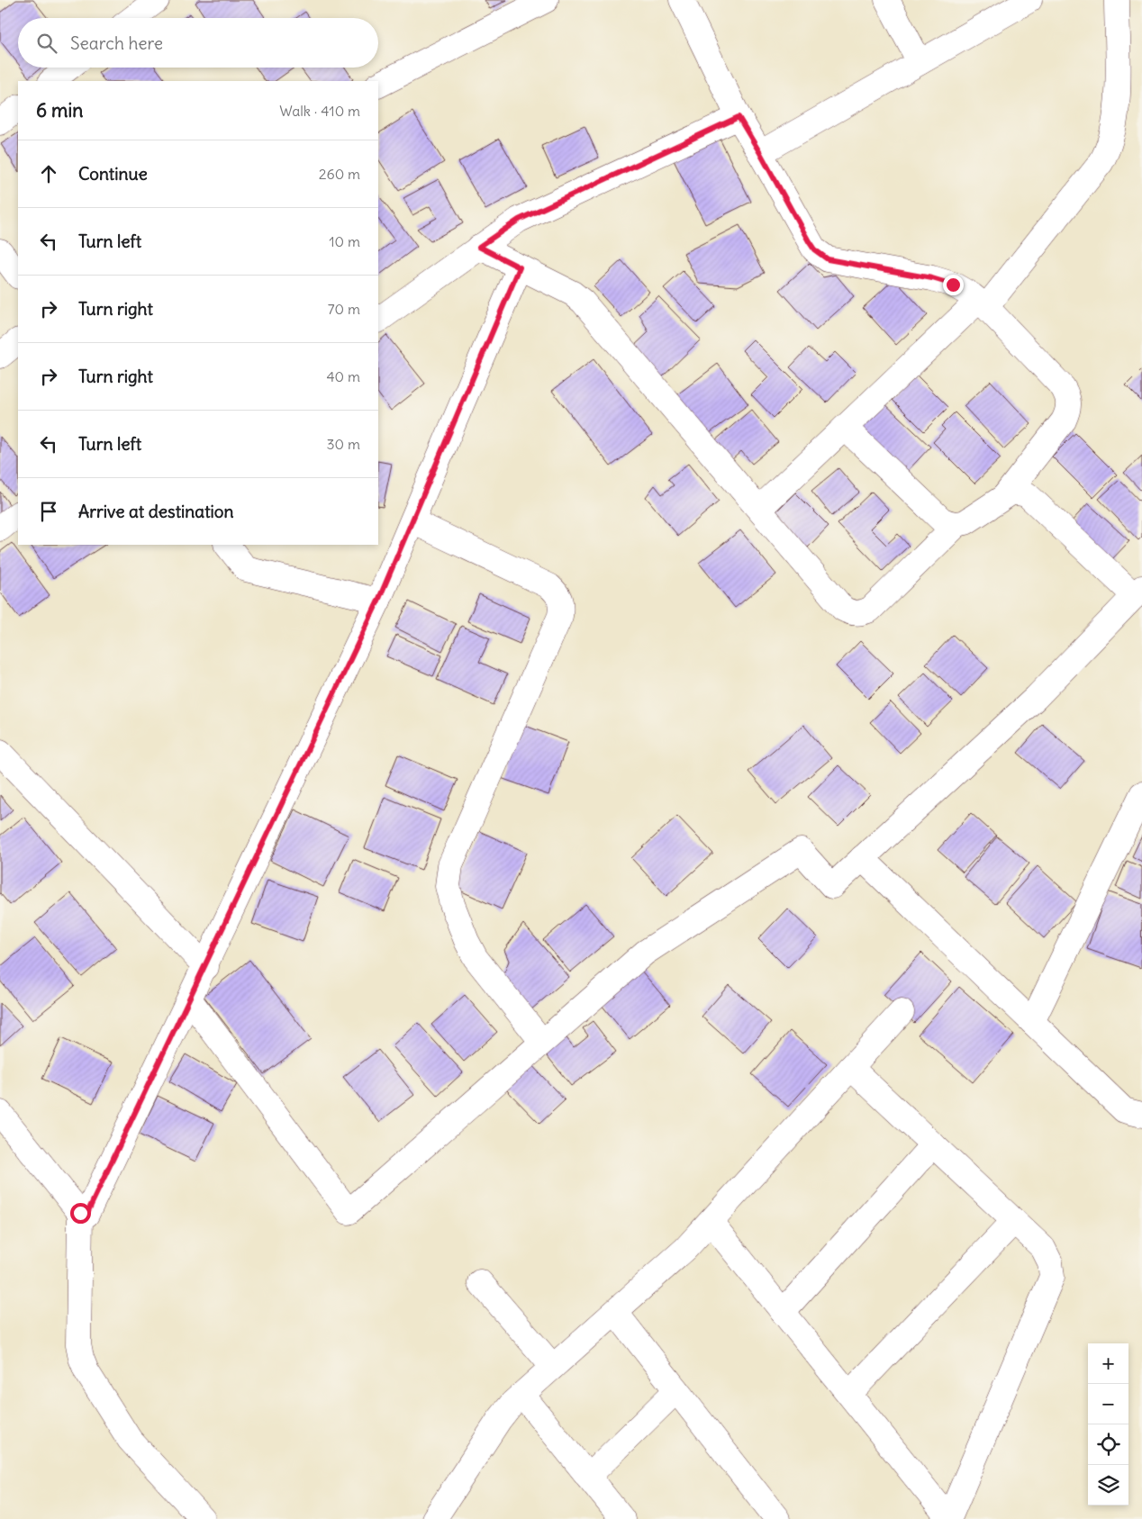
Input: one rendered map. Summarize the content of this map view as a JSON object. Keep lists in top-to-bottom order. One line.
{"page":{"search":"Search here","heading":["6 min","Walk · 410 m"],"list":[["Continue","260 m"],["Turn left","10 m"],["Turn right","70 m"],["Turn right","40 m"],["Turn left","30 m"],"Arrive at destination"],"map_buttons":["+","−"]}}
